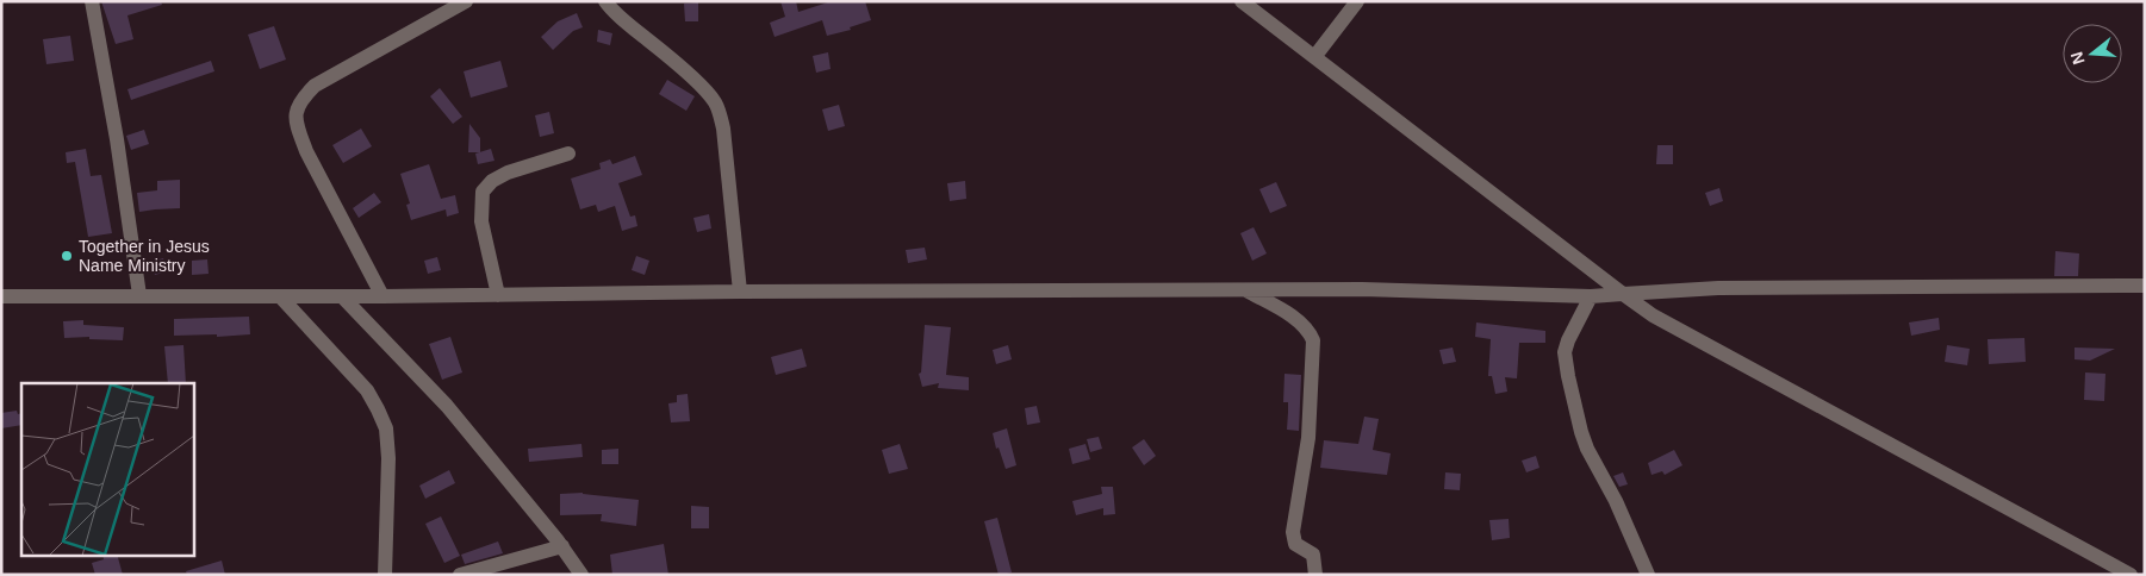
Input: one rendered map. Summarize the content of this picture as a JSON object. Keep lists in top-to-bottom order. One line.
{"places":["Together in Jesus Name Ministry"],"north":"left"}
